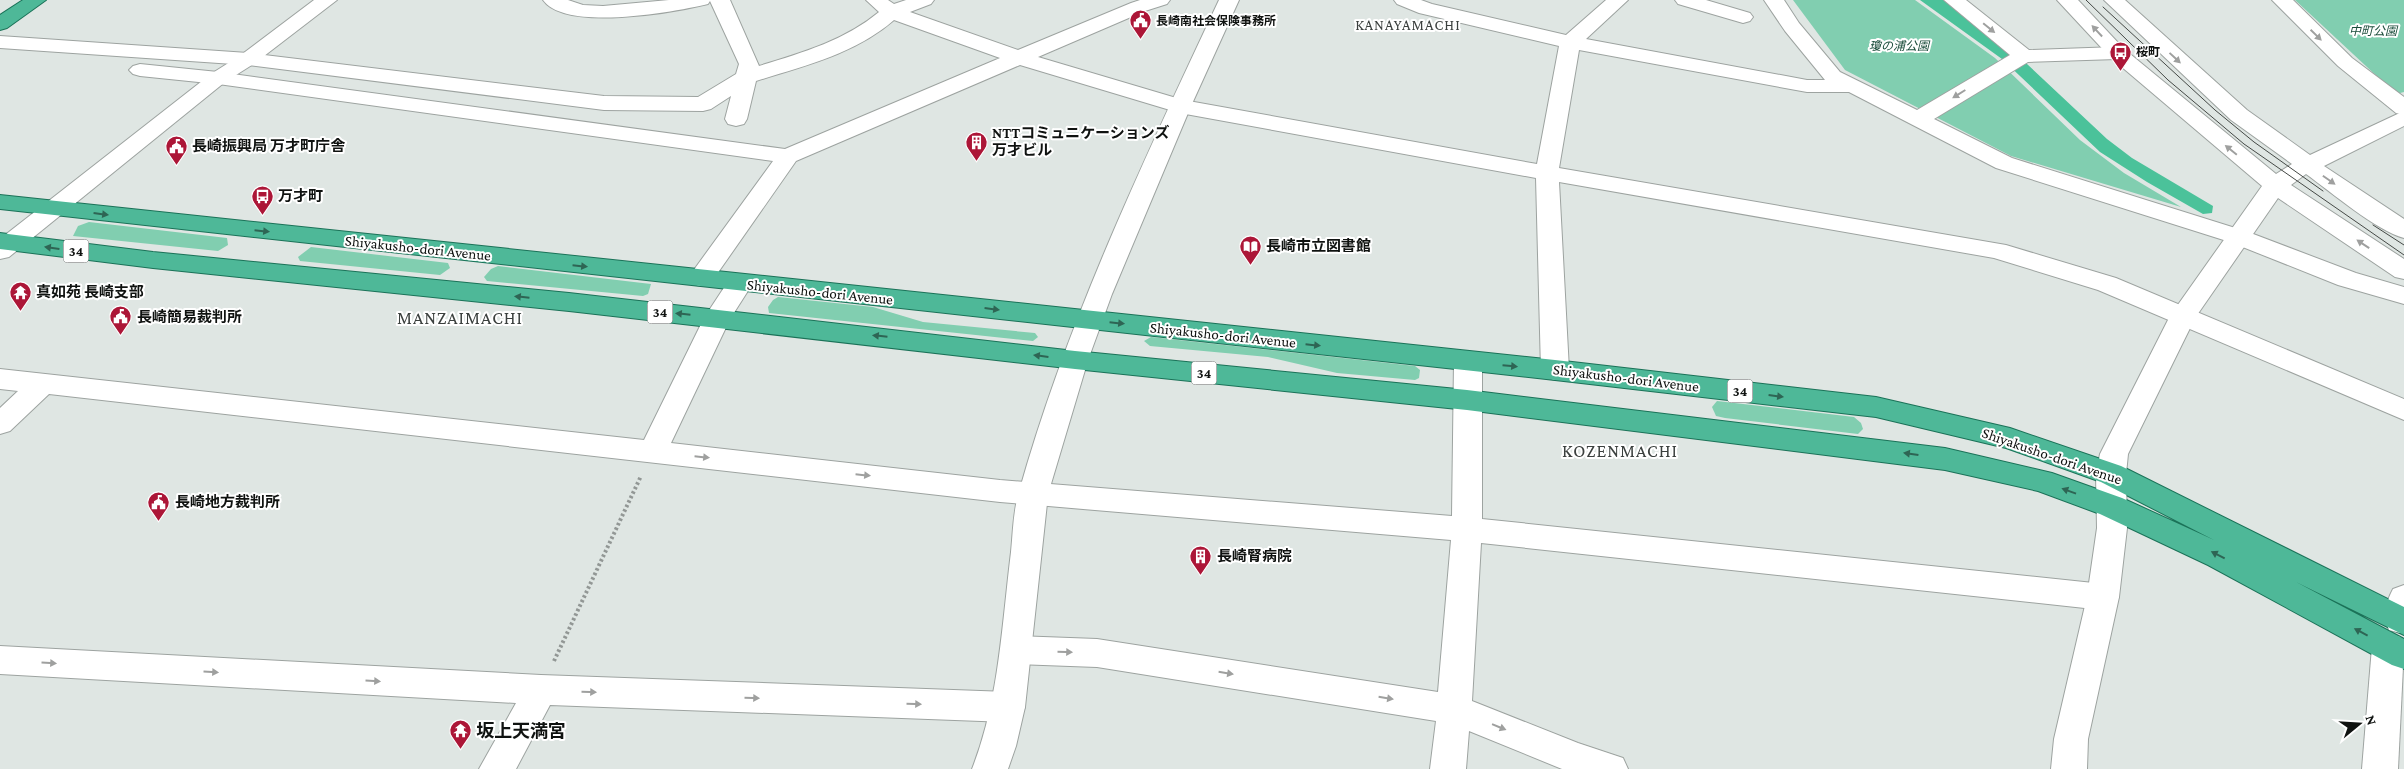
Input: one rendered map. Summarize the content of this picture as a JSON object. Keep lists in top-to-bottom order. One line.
{"streets":{"highway":["Shiyakusho-dori Avenue","34"]},"districts":["KANAYAMACHI","MANZAIMACHI","KOZENMACHI"],"parks":["中町公園","瓊の浦公園"],"places":{"public building":["長崎南社会保険事務所","長崎振興局 万才町庁舎","長崎簡易裁判所","長崎地方裁判所"],"bus stop":["桜町","万才町"],"building":["NTTコミュニケーションズ 万才ビル","長崎腎病院"],"library":["長崎市立図書館"],"temple":["真如苑 長崎支部","坂上天満宮"]},"north":"right"}
